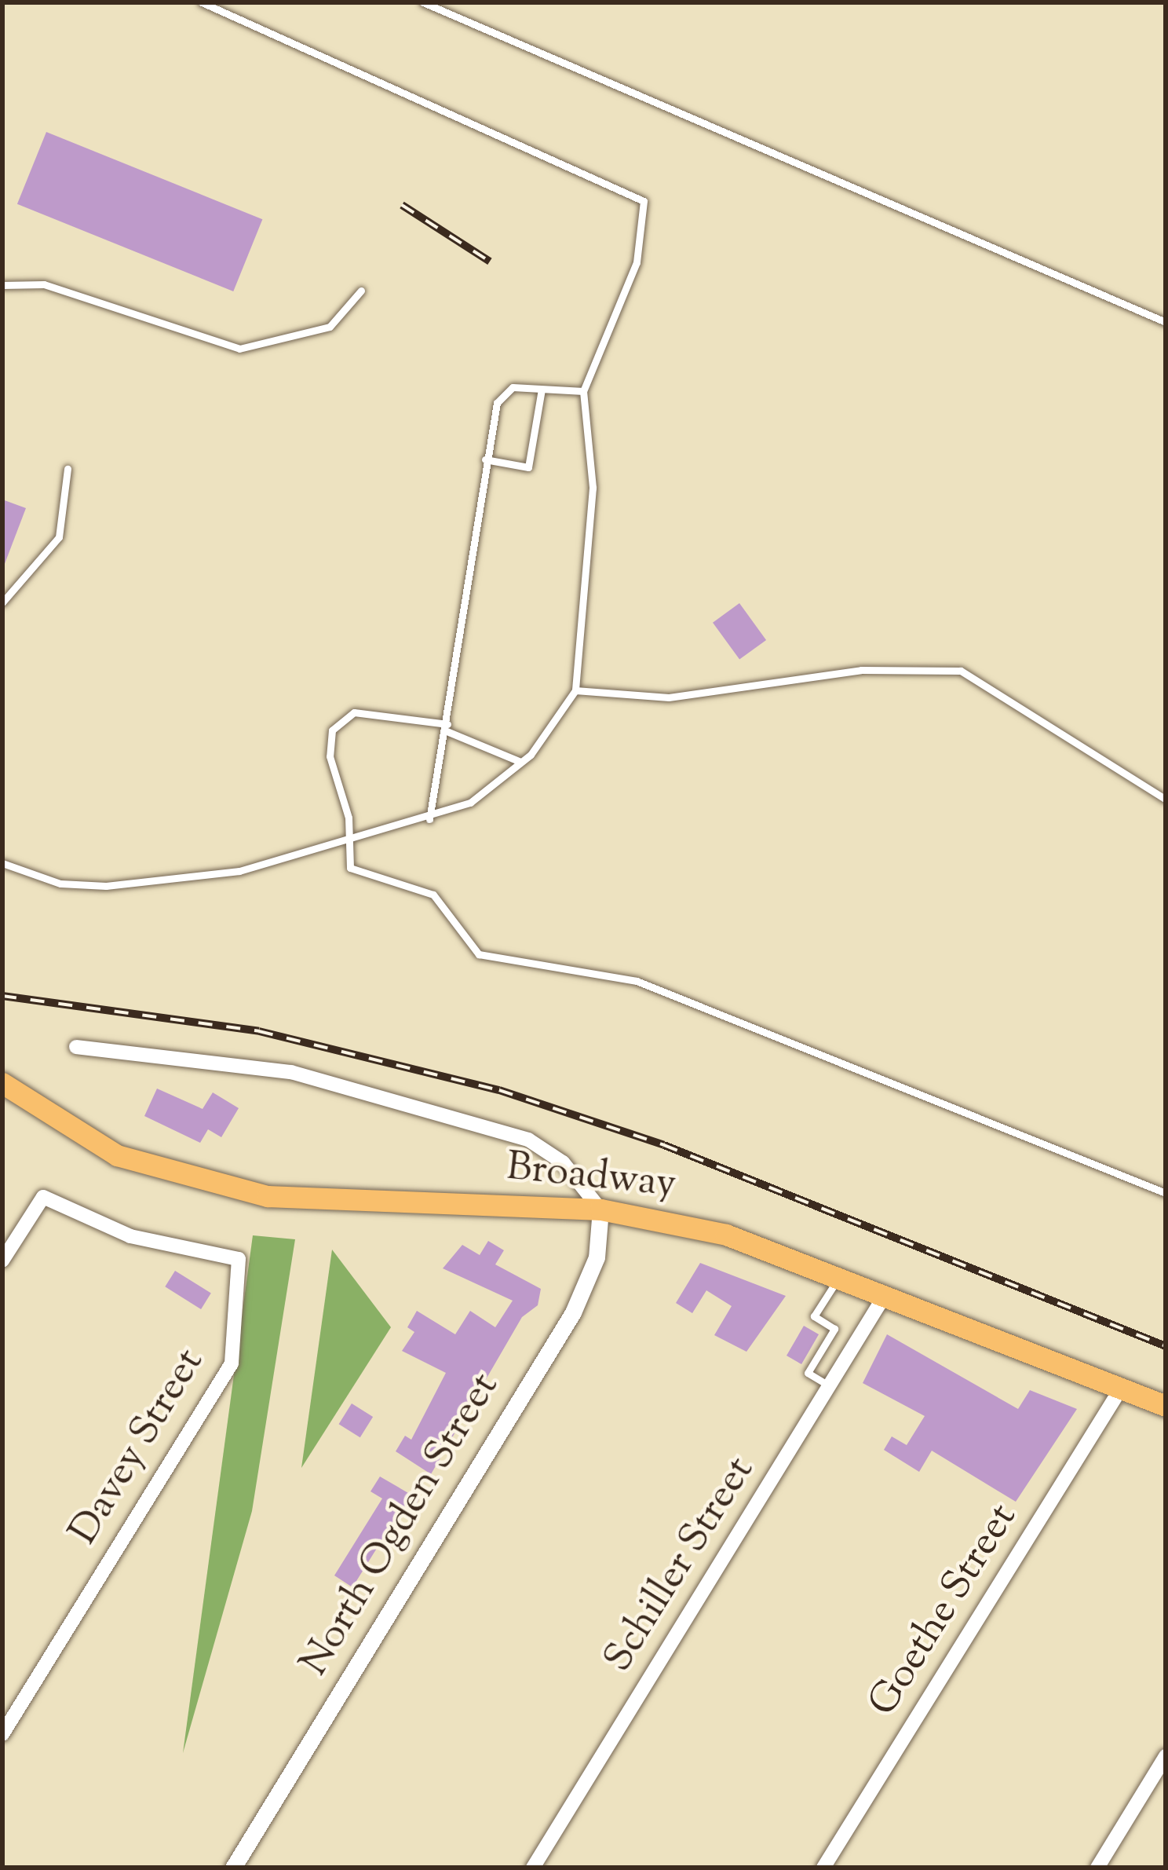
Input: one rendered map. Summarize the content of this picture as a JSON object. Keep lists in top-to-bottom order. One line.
{"streets":{"main road":["Broadway"],"street":["Davey Street","North Ogden Street","Schiller Street","Goethe Street"]},"crossings":[["Broadway","North Ogden Street"],["Broadway","Schiller Street"],["Broadway","Goethe Street"]]}
